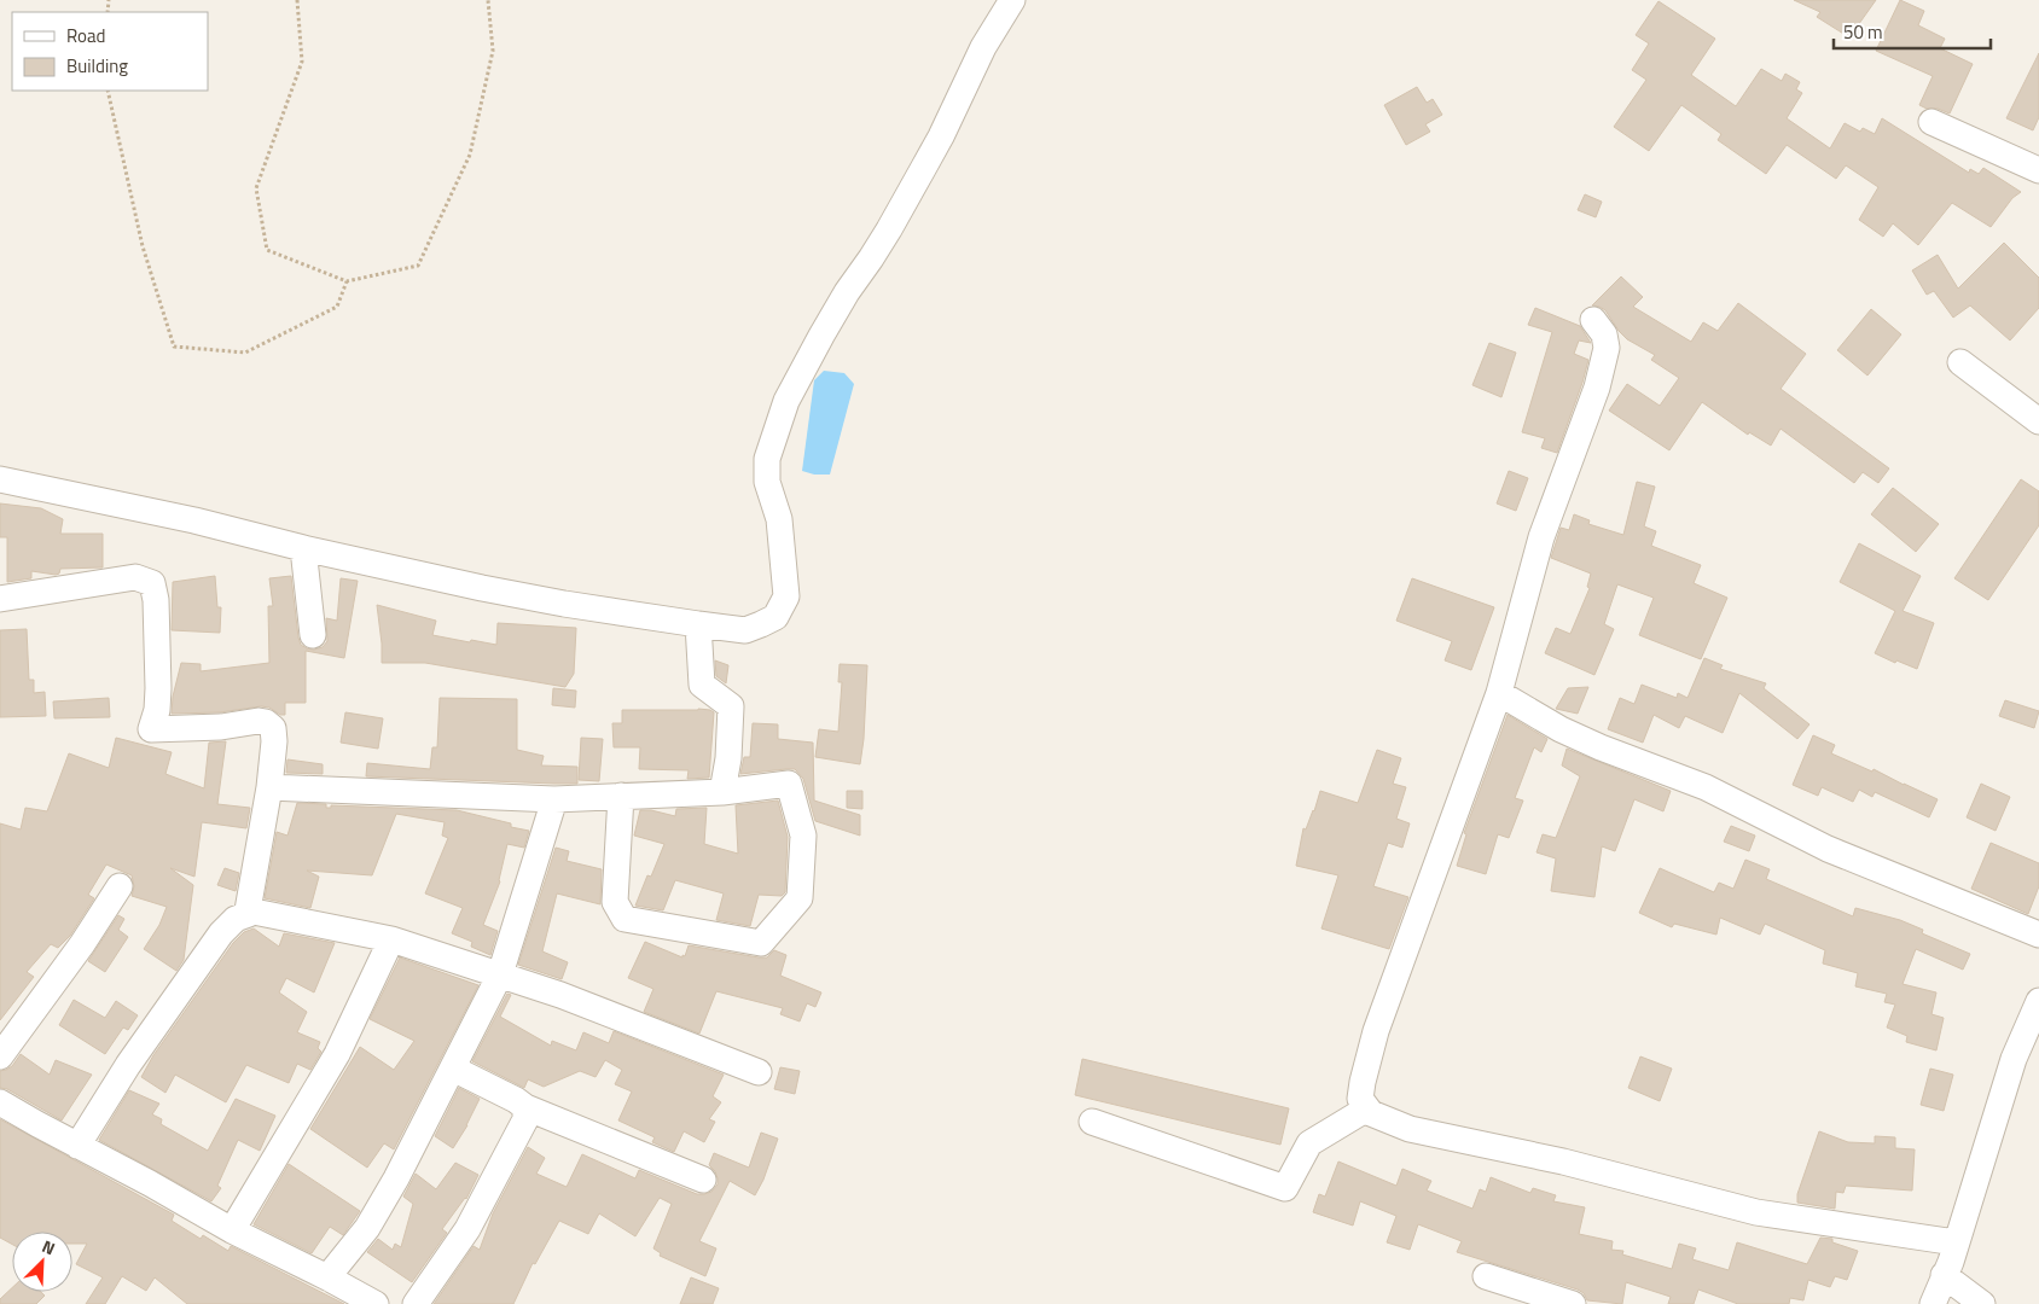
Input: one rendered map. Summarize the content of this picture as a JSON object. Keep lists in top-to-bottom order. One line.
{"legend":["Road","Building"],"scale_bar":"50 m","north":"top right"}
